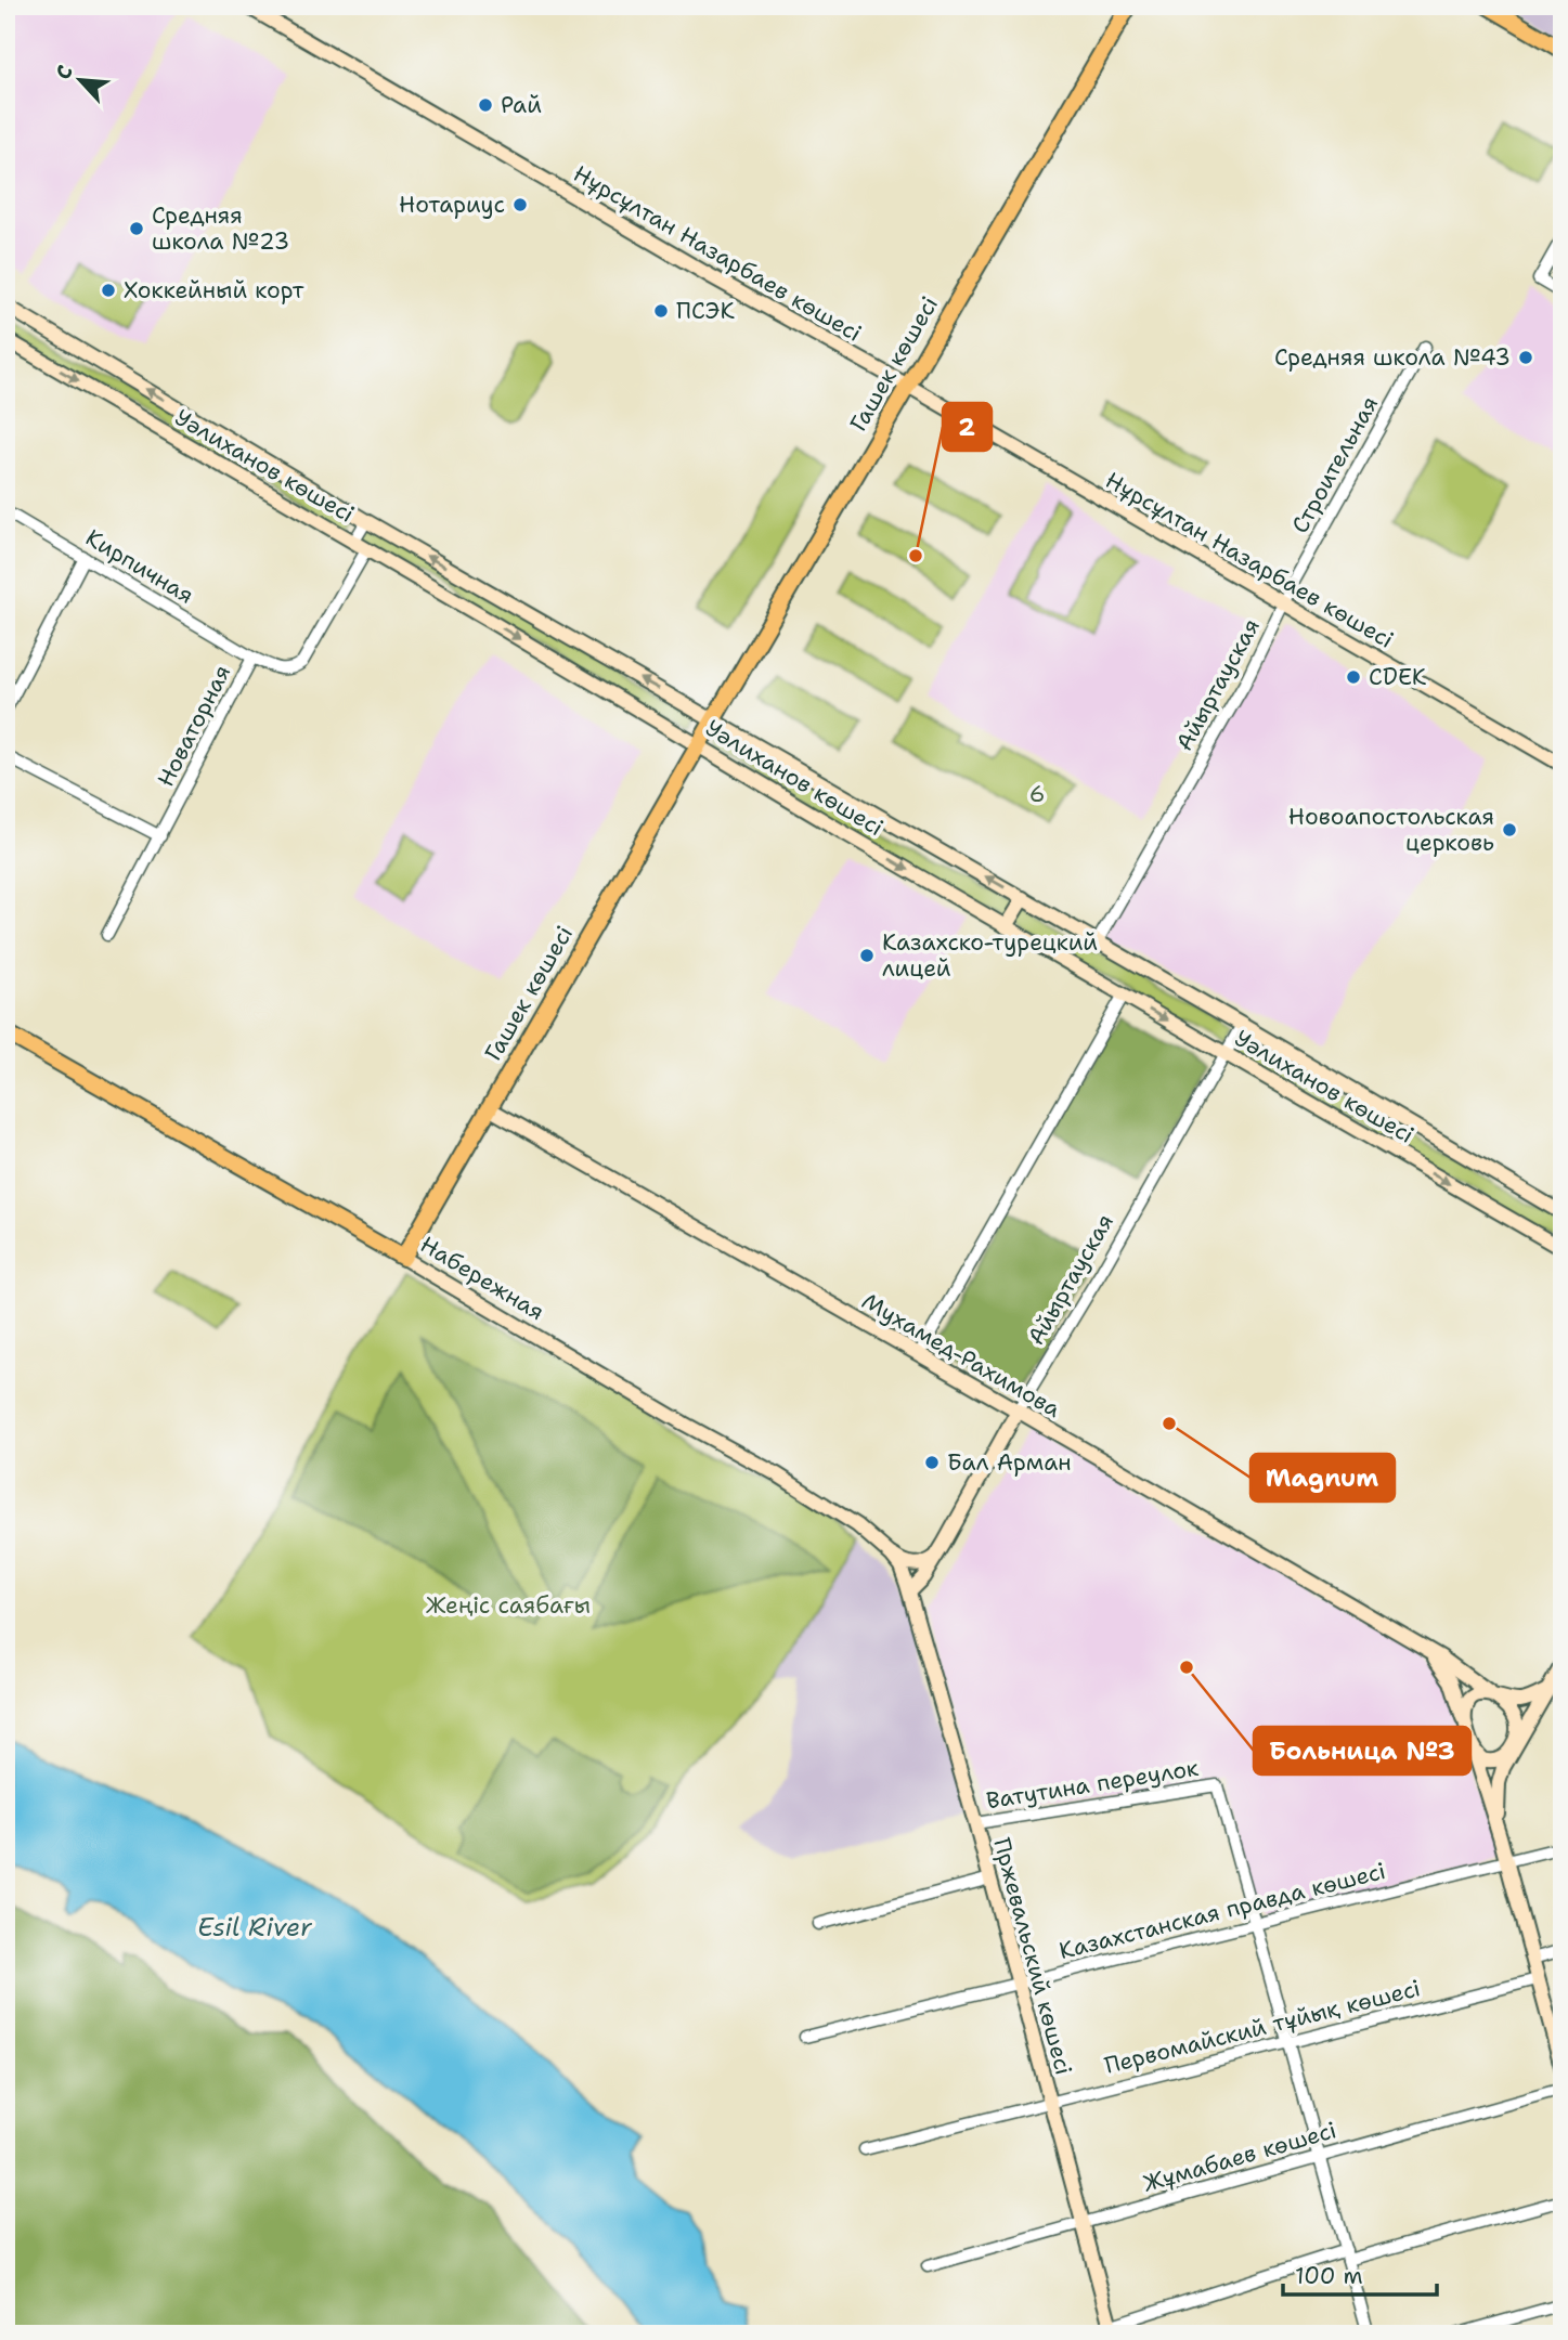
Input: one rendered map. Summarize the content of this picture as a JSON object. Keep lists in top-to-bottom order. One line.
{"streets":{"main road":["Нұрсұлтан Назарбаев көшесі","Гашек көшесі","Уәлиханов көшесі","Айыртауская","Набережная","Мухамед-Рахимова","Пржевальский көшесі"],"street":["Строительная","Кирпичная","Новаторная","Ватутина переулок","Казахстанская правда көшесі","Первомайский тұйық көшесі","Жұмабаев көшесі"]},"crossings":[["Нұрсұлтан Назарбаев көшесі","Гашек көшесі"],["Нұрсұлтан Назарбаев көшесі","Строительная"],["Нұрсұлтан Назарбаев көшесі","Айыртауская"],["Гашек көшесі","Уәлиханов көшесі"],["Гашек көшесі","Набережная"],["Гашек көшесі","Мухамед-Рахимова"],["Строительная","Айыртауская"],["Уәлиханов көшесі","Айыртауская"],["Уәлиханов көшесі","Новаторная"],["Кирпичная","Новаторная"],["Айыртауская","Набережная"],["Айыртауская","Мухамед-Рахимова"],["Айыртауская","Пржевальский көшесі"],["Набережная","Пржевальский көшесі"],["Ватутина переулок","Казахстанская правда көшесі"],["Ватутина переулок","Пржевальский көшесі"],["Казахстанская правда көшесі","Пржевальский көшесі"],["Пржевальский көшесі","Первомайский тұйық көшесі"],["Пржевальский көшесі","Жұмабаев көшесі"]],"water":["Esil River"],"parks":["6","Жеңіс саябағы"],"places":["Рай","Нотариус","Средняя школа №23","Хоккейный корт","ПСЭК","Средняя школа №43","2","CDEK","Новоапостольская церковь","Казахско-турецкий лицей","Magnum","Бал Арман","Больница №3"],"scale_bar":"100 m","north":"top left"}
